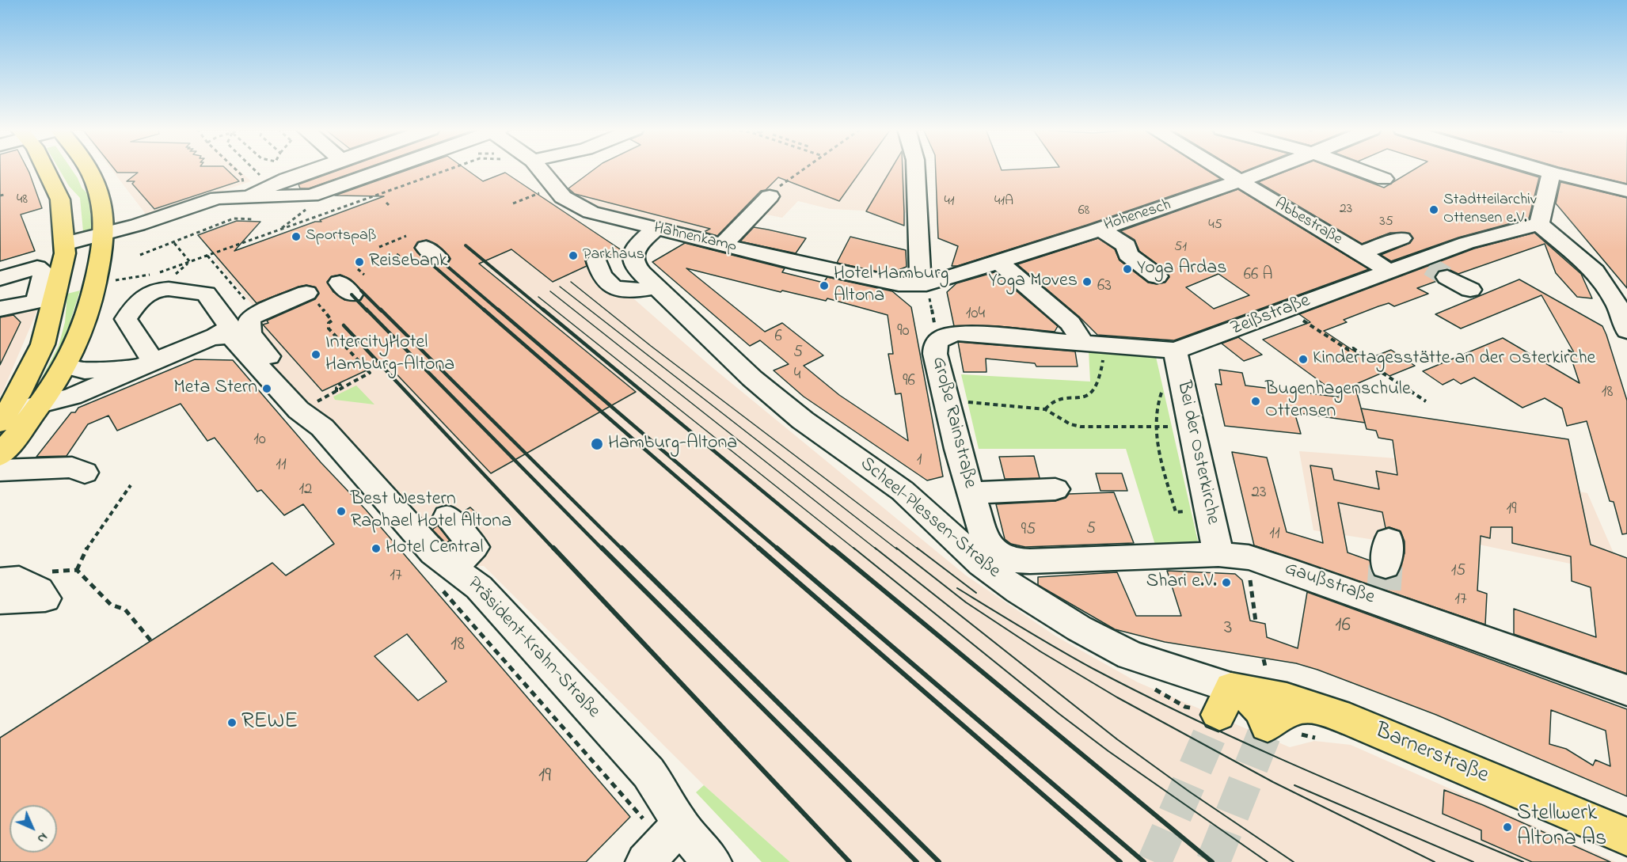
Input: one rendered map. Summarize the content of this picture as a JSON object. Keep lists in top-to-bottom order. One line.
{"streets":{"main road":["Barnerstraße"],"street":["Hohenesch","Abbestraße","Hahnenkamp","Zeißstraße","Große Rainstraße","Bei der Osterkirche","Scheel-Plessen-Straße","Gaußstraße","Präsident-Krahn-Straße"]},"crossings":[["Hohenesch","Abbestraße"],["Hohenesch","Hahnenkamp"],["Hohenesch","Große Rainstraße"],["Abbestraße","Zeißstraße"],["Hahnenkamp","Große Rainstraße"],["Hahnenkamp","Scheel-Plessen-Straße"],["Zeißstraße","Große Rainstraße"],["Zeißstraße","Bei der Osterkirche"],["Große Rainstraße","Gaußstraße"],["Bei der Osterkirche","Gaußstraße"],["Scheel-Plessen-Straße","Barnerstraße"]],"places":["Stadtteilarchiv Ottensen e.V.","Sportspaß","Parkhaus","Reisebank","Yoga Ardas","Yoga Moves","Hotel Hamburg Altona","IntercityHotel Hamburg-Altona","Kindertagesstätte an der Osterkirche","Meta Stern","Bugenhagenschule Ottensen","Hamburg-Altona","Best Western Raphael Hotel Altona","Hotel Central","Shari e.V.","REWE","Stellwerk Altona As"],"house_numbers":["48","41","41A","23","68","35","45","51","66 A","63","104","90","6","5","4","96","18","10","1","11","12","23","19","5","95","11","15","17","17","16","3","18","19"],"north":"bottom right"}
